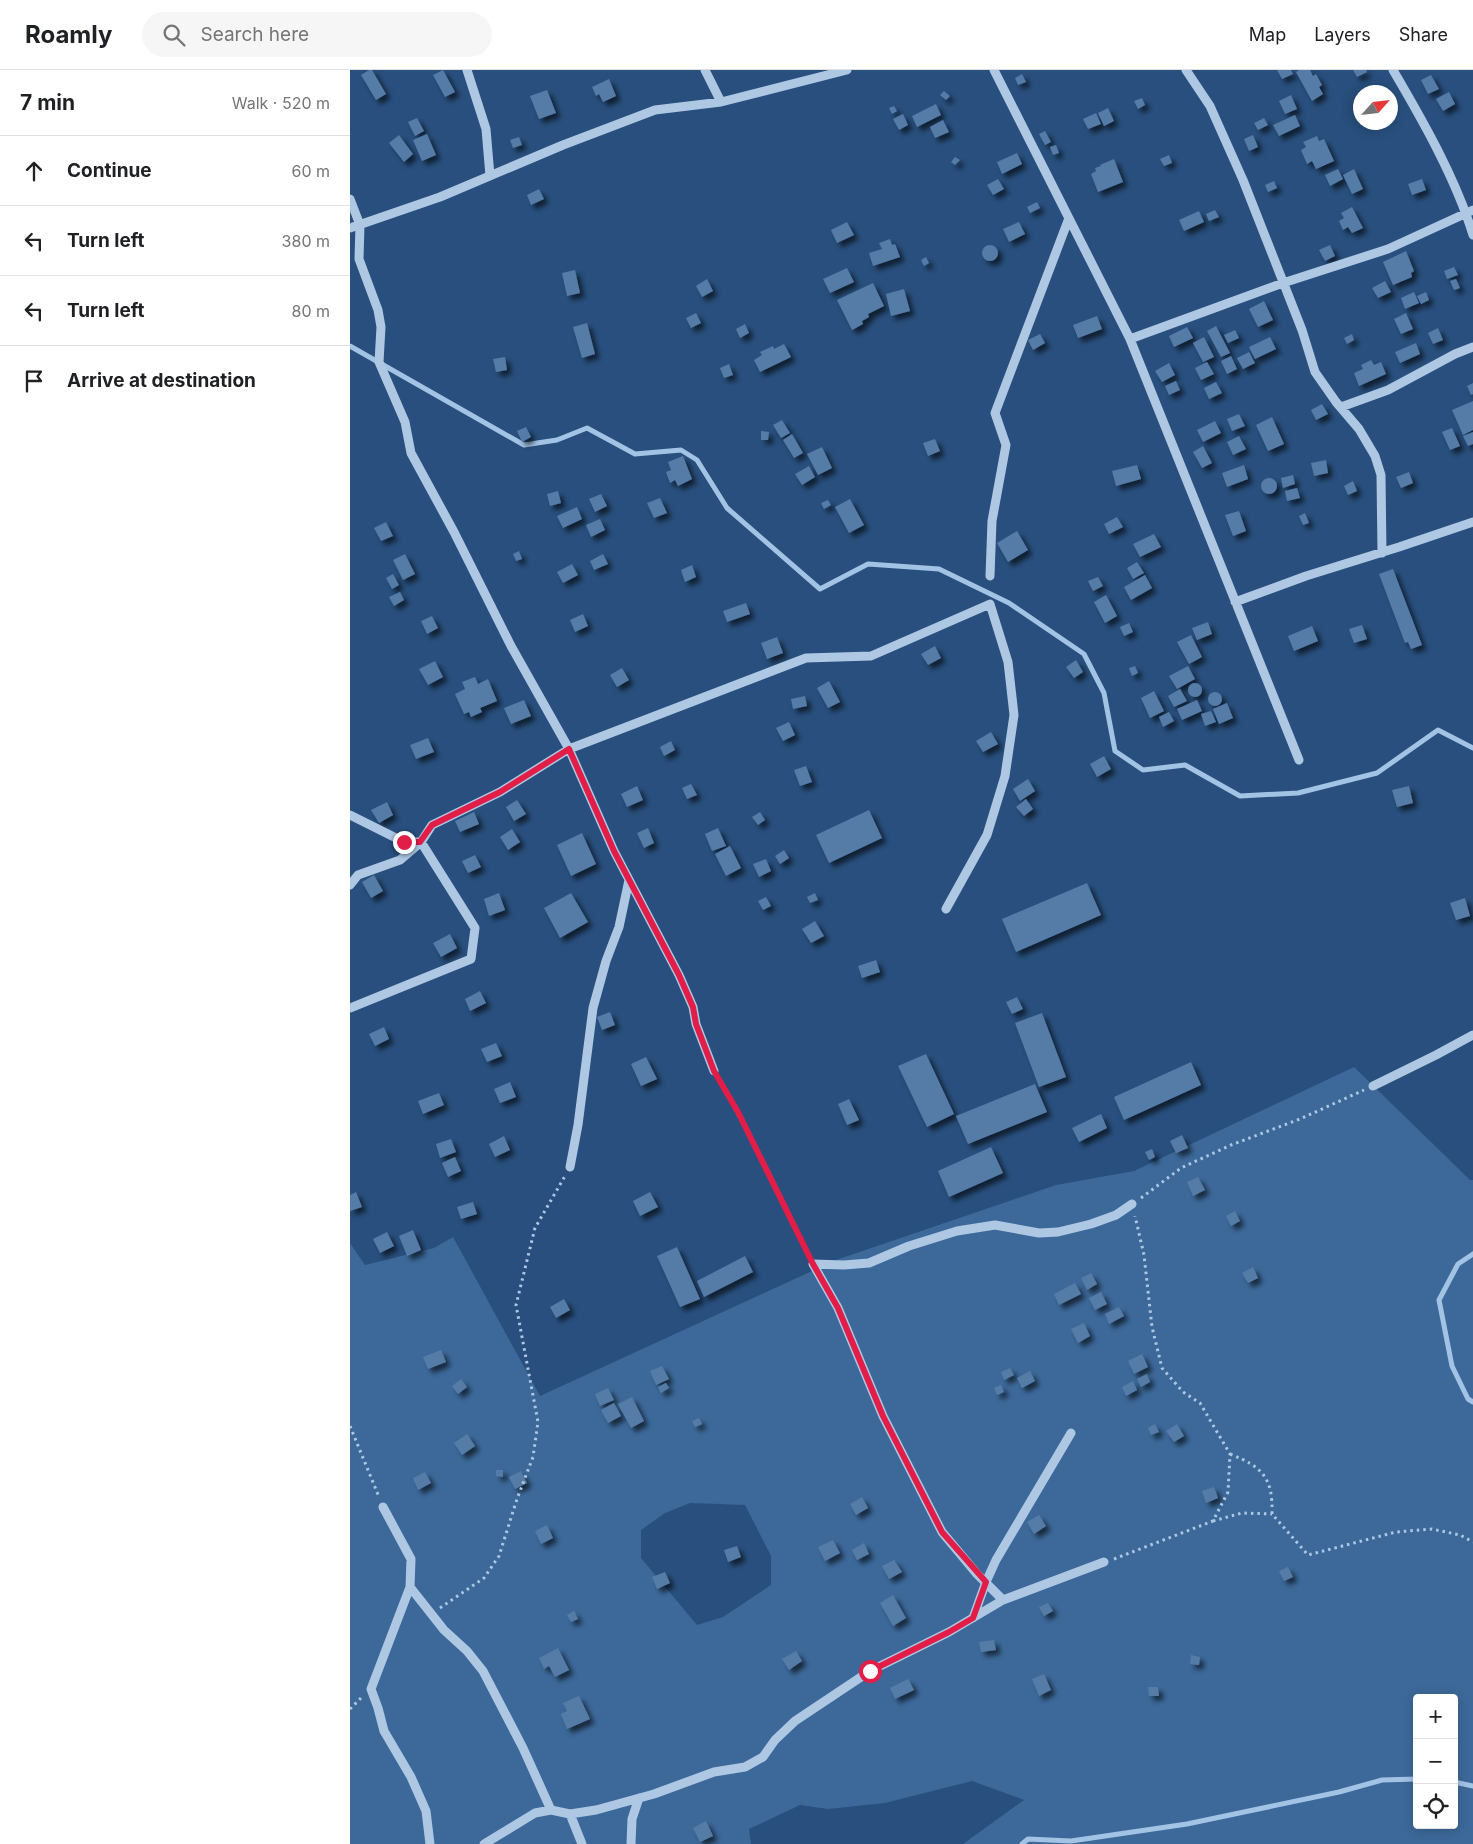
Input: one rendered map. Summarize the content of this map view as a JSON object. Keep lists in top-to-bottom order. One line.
{"north":"top right","page":{"header":"Roamly","search":"Search here","nav":["Map","Layers","Share"],"heading":["7 min","Walk · 520 m"],"list":[["Continue","60 m"],["Turn left","380 m"],["Turn left","80 m"],"Arrive at destination"],"map_buttons":["+","−"]}}
